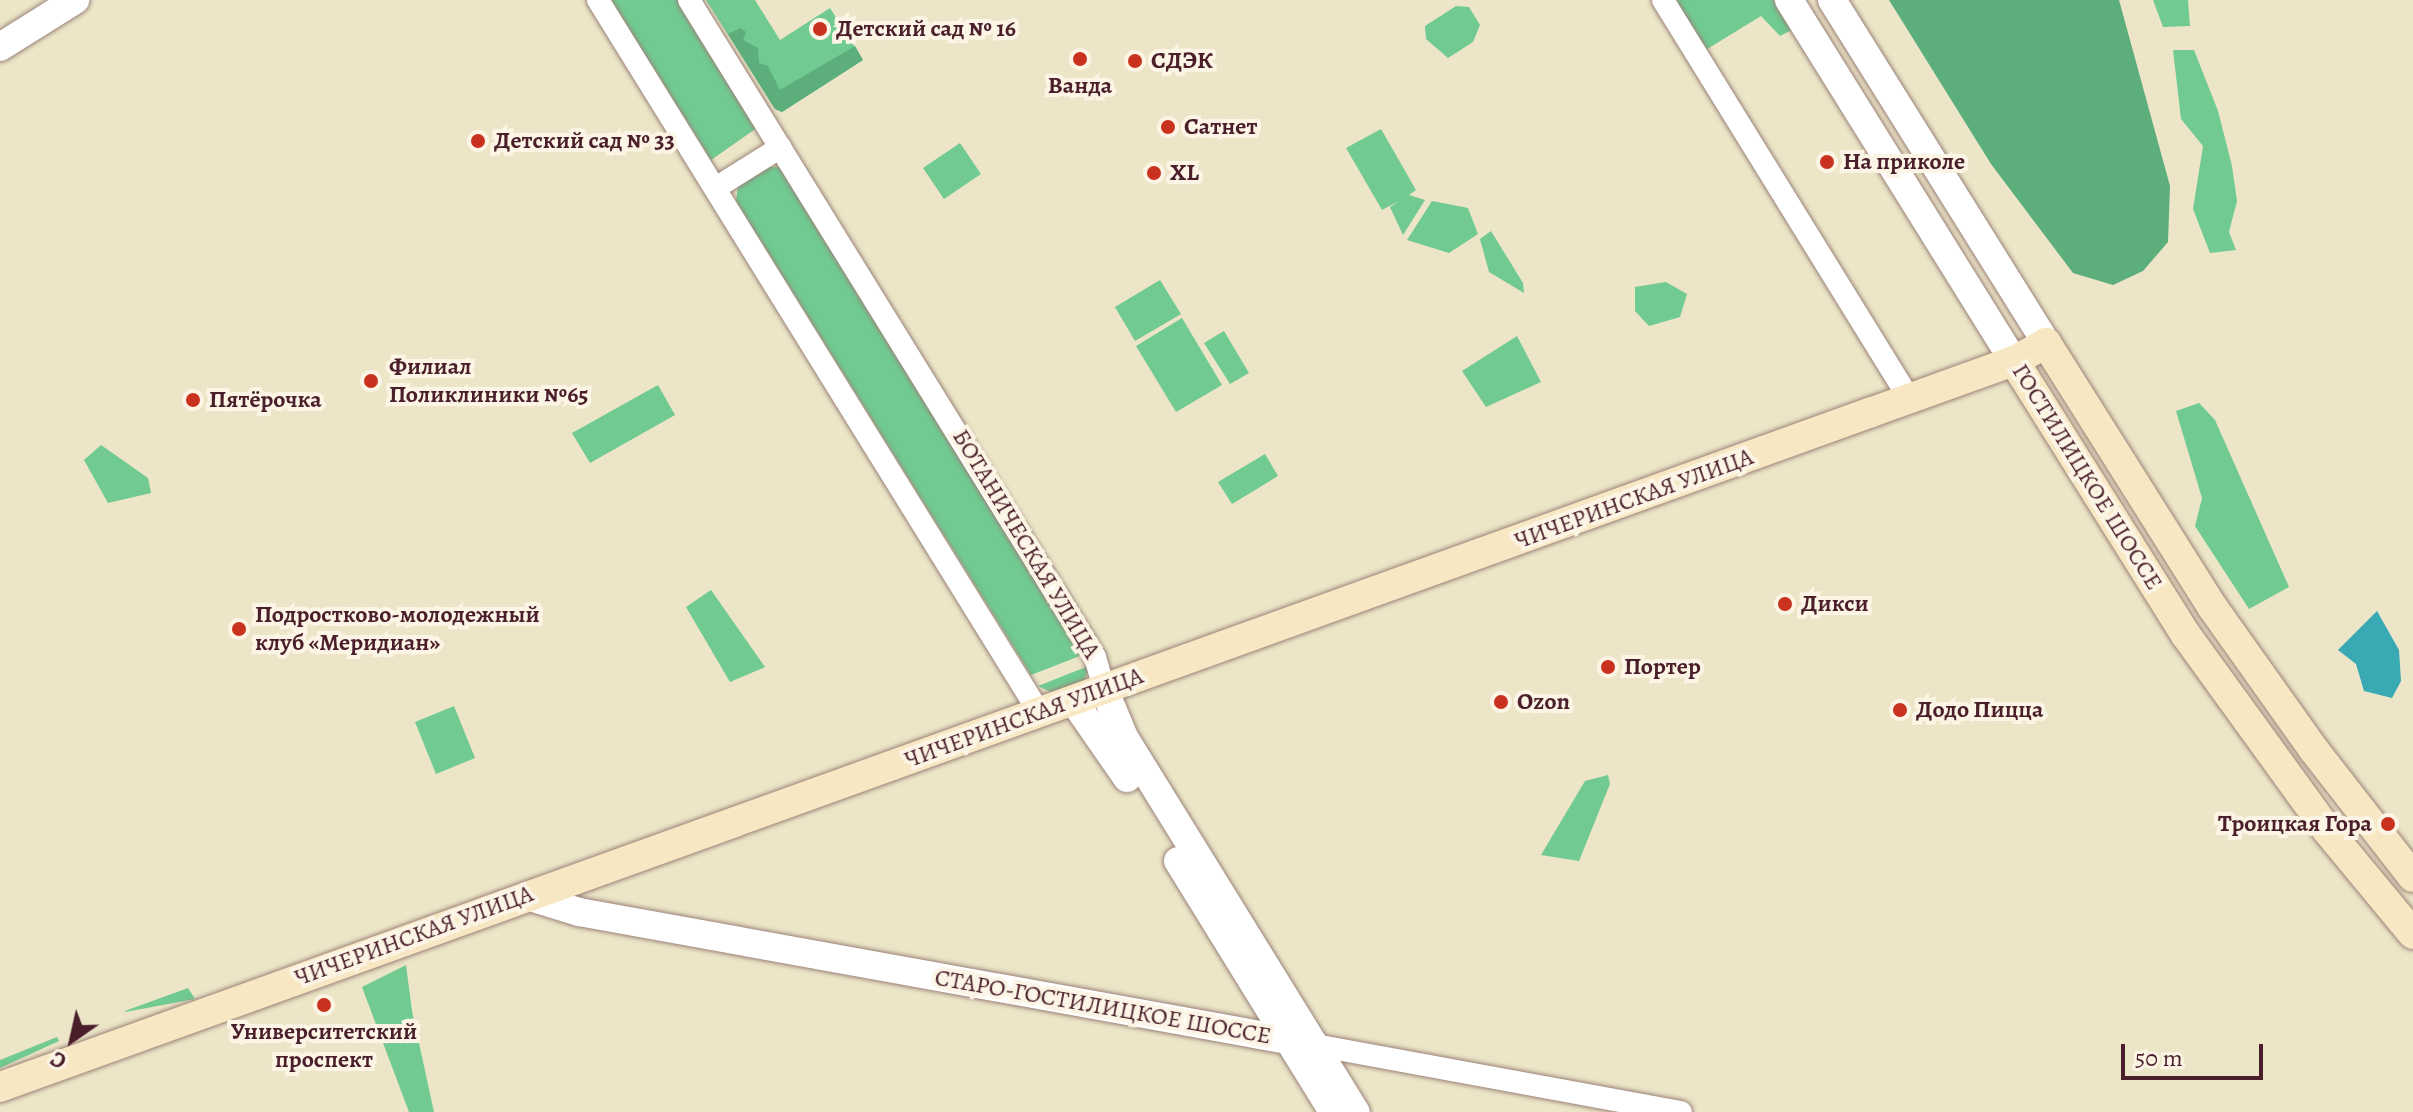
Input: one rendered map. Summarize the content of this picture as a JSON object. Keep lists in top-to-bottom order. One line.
{"streets":{"main road":["ГОСТИЛИЦКОЕ ШОССЕ","ЧИЧЕРИНСКАЯ УЛИЦА"],"street":["БОТАНИЧЕСКАЯ УЛИЦА","СТАРО-ГОСТИЛИЦКОЕ ШОССЕ"]},"crossings":[["ГОСТИЛИЦКОЕ ШОССЕ","ЧИЧЕРИНСКАЯ УЛИЦА"],["ЧИЧЕРИНСКАЯ УЛИЦА","БОТАНИЧЕСКАЯ УЛИЦА"],["ЧИЧЕРИНСКАЯ УЛИЦА","СТАРО-ГОСТИЛИЦКОЕ ШОССЕ"],["БОТАНИЧЕСКАЯ УЛИЦА","СТАРО-ГОСТИЛИЦКОЕ ШОССЕ"]],"places":["Детский сад № 16","Ванда","СДЭК","Сатнет","Детский сад № 33","На приколе","XL","Филиал Поликлиники №65","Пятёрочка","Дикси","Подростково-молодежный клуб «Меридиан»","Портер","Ozon","Додо Пицца","Троицкая Гора","Университетский проспект"],"scale_bar":"50 m","north":"bottom left"}
